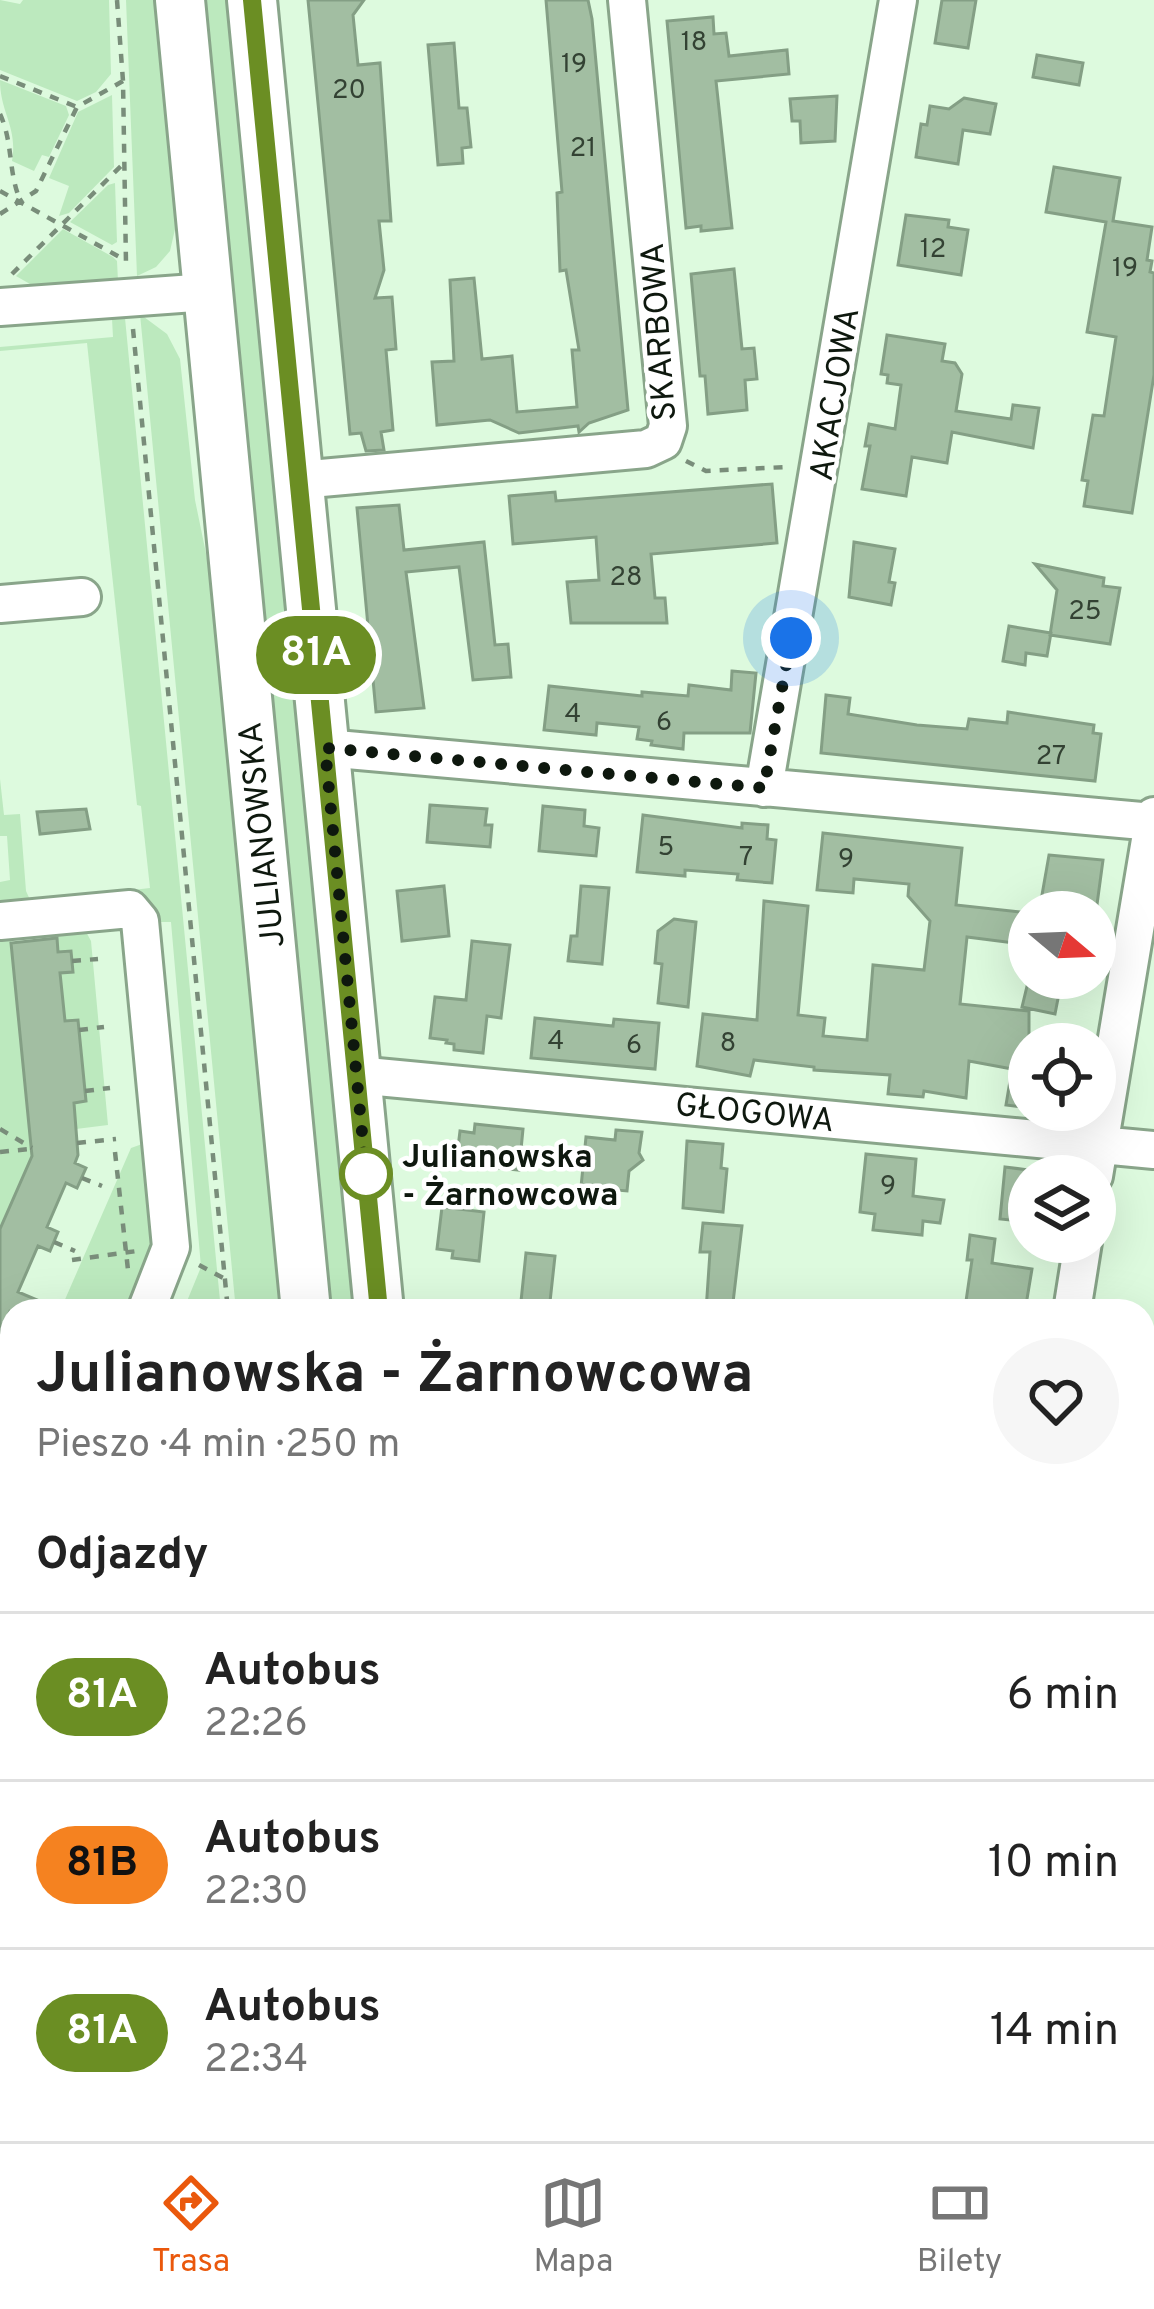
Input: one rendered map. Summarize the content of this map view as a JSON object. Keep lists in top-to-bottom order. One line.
{"streets":{"main road":["JULIANOWSKA"],"street":["SKARBOWA","AKACJOWA","GŁOGOWA"]},"places":["Julianowska - Żarnowcowa"],"lines":["bus line 81A"],"house_numbers":["18","19","20","21","12","19","28","25","4","6","27","5","7","9","4","8","6","9"],"north":"right","page":{"on_map":"81A","heading":[["Julianowska - Żarnowcowa","Pieszo · 4 min · 250 m"],"Odjazdy"],"list":[{"mark":"81A","name":"Autobus","note":"22:26","value":"6 min"},{"mark":"81B","name":"Autobus","note":"22:30","value":"10 min"},{"mark":"81A","name":"Autobus","note":"22:34","value":"14 min"}],"tabs":["Trasa","Mapa","Bilety"]}}
